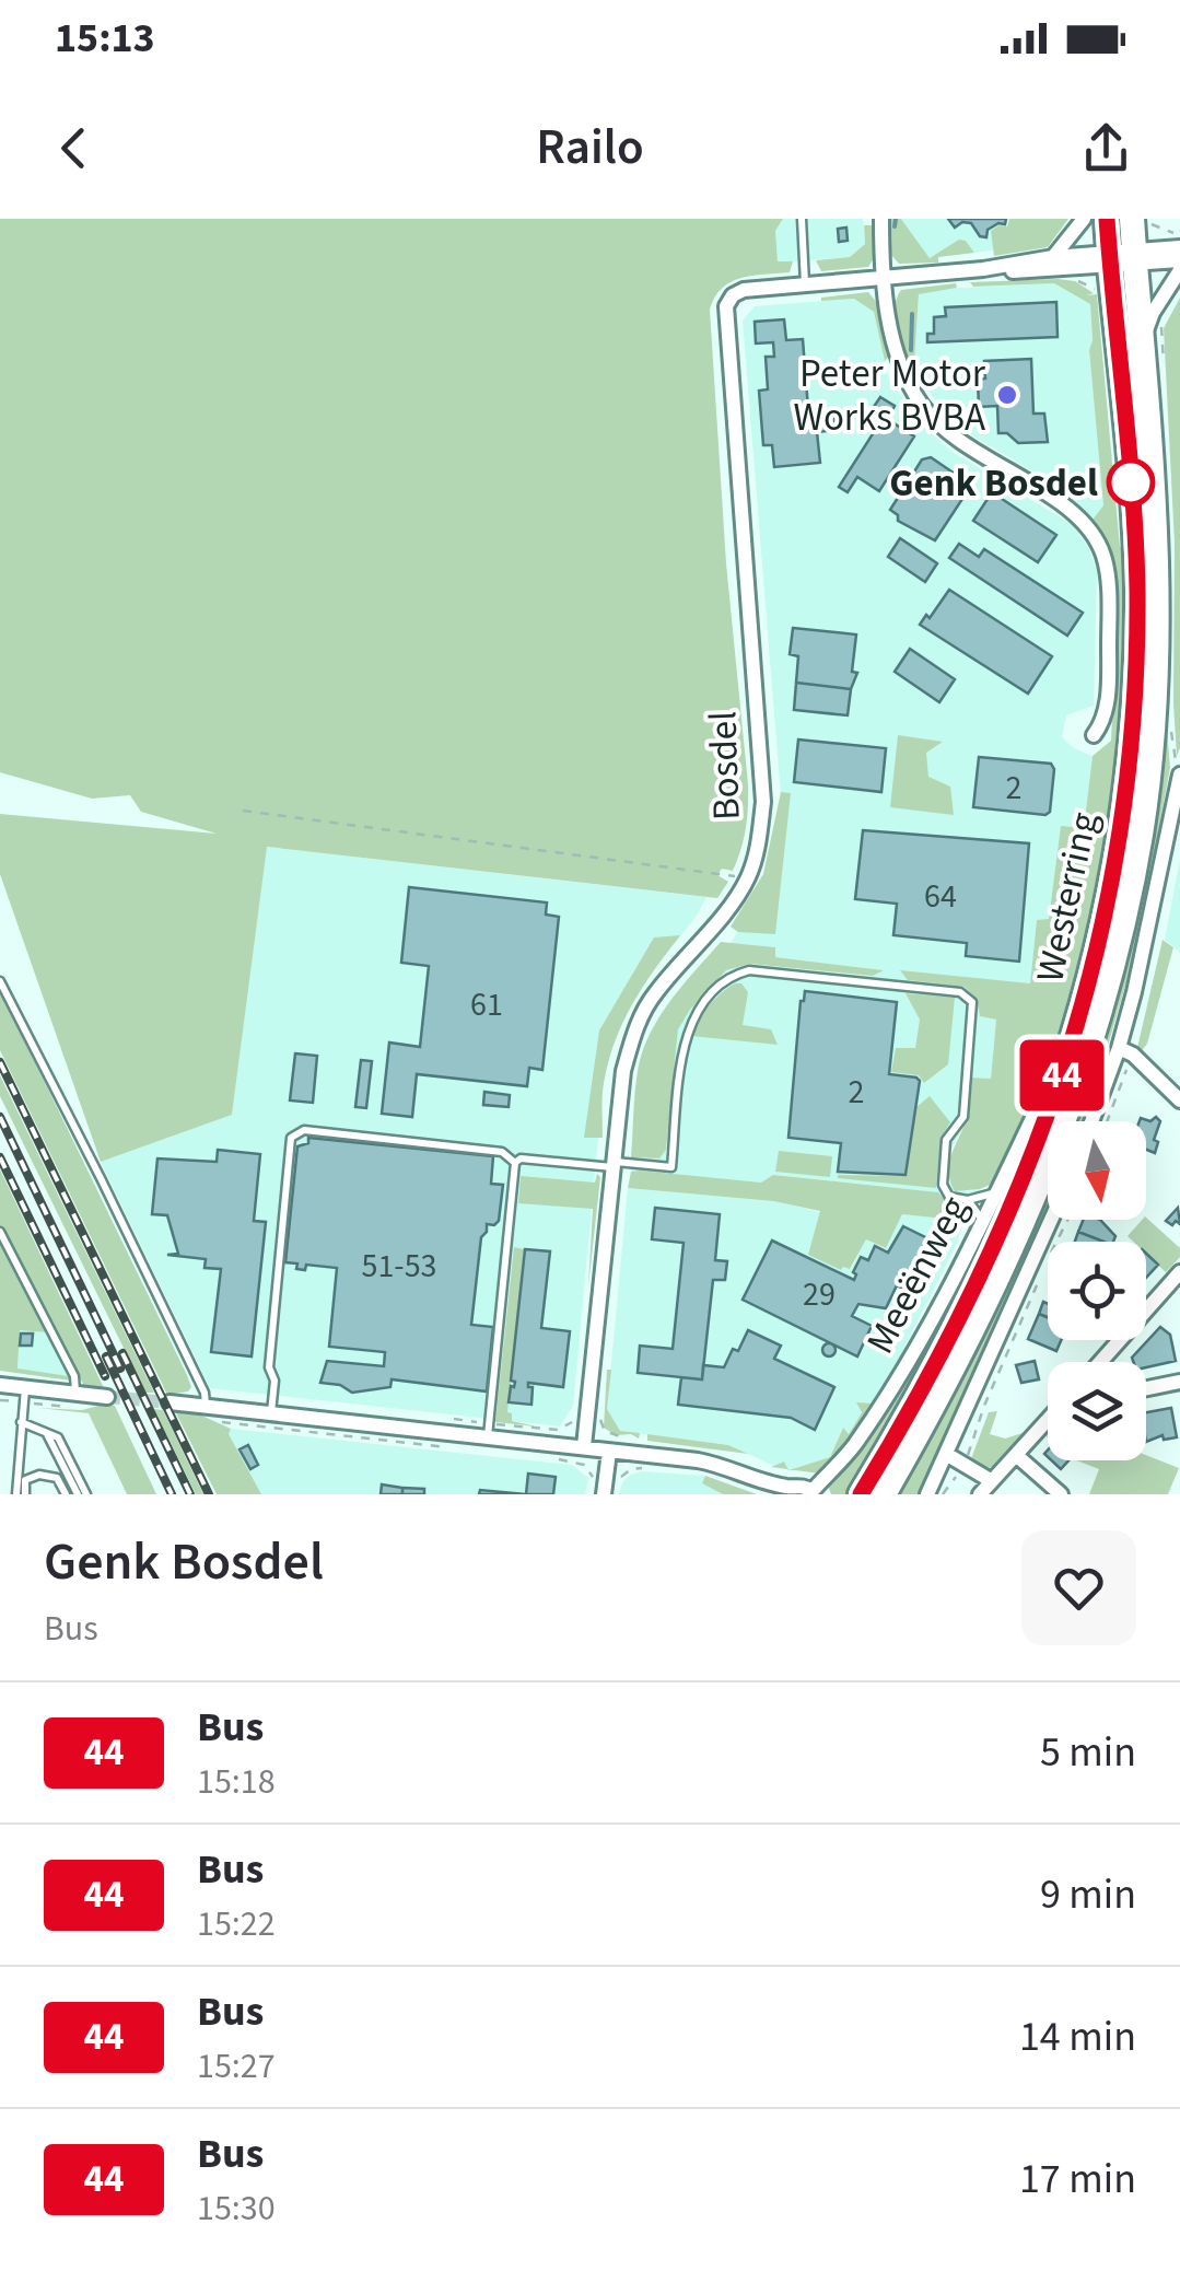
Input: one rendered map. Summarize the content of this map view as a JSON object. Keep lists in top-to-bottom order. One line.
{"streets":{"highway":["Westerring"],"street":["Bosdel","Meeënweg"]},"crossings":[["Bosdel","Westerring"],["Westerring","Meeënweg"]],"places":["Peter Motor Works BVBA","Genk Bosdel"],"lines":["bus line 44"],"house_numbers":["2","64","61","2","51-53","29"],"north":"bottom","page":{"status":"15:13","header":"Railo","on_map":"44","heading":["Genk Bosdel","Bus"],"list":[{"mark":"44","name":"Bus","note":"15:18","value":"5 min"},{"mark":"44","name":"Bus","note":"15:22","value":"9 min"},{"mark":"44","name":"Bus","note":"15:27","value":"14 min"},{"mark":"44","name":"Bus","note":"15:30","value":"17 min"}]}}
